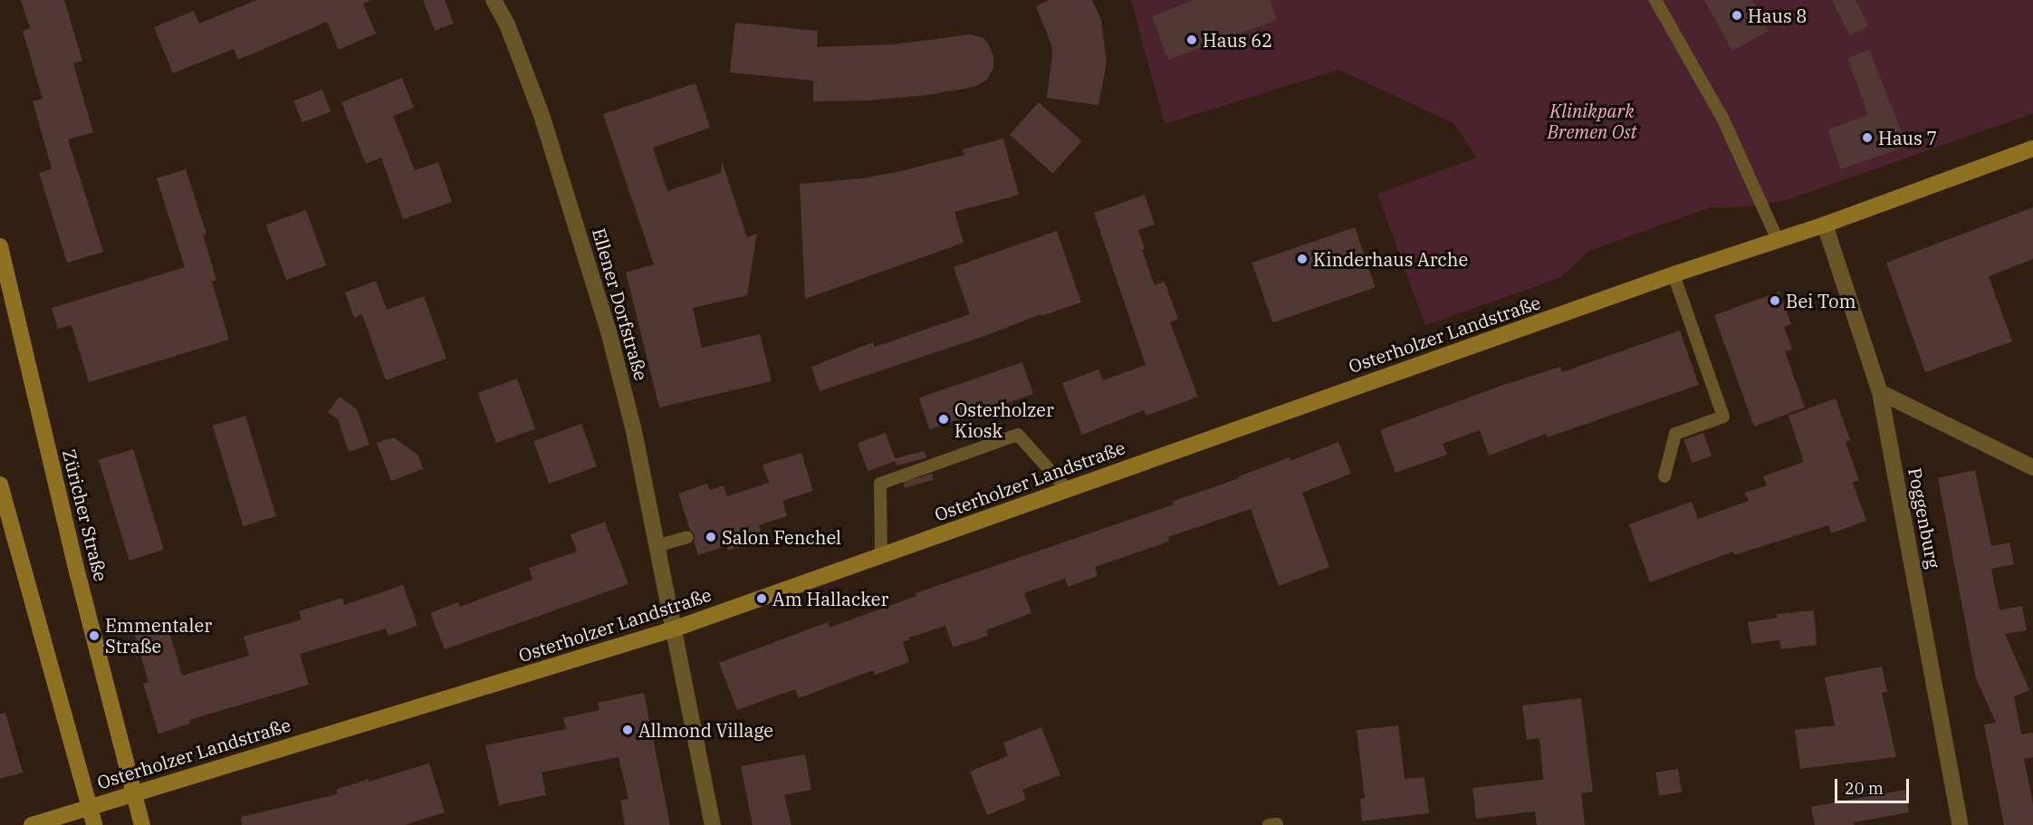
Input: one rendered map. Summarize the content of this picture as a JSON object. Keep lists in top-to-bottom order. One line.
{"streets":{"main road":["Osterholzer Landstraße","Züricher Straße"],"street":["Ellener Dorfstraße","Poggenburg"]},"crossings":[["Ellener Dorfstraße","Osterholzer Landstraße"],["Osterholzer Landstraße","Züricher Straße"],["Osterholzer Landstraße","Poggenburg"]],"parks":["Klinikpark Bremen Ost"],"places":["Haus 8","Haus 62","Haus 7","Kinderhaus Arche","Bei Tom","Osterholzer Kiosk","Salon Fenchel","Am Hallacker","Emmentaler Straße","Allmond Village"],"scale_bar":"20 m"}
